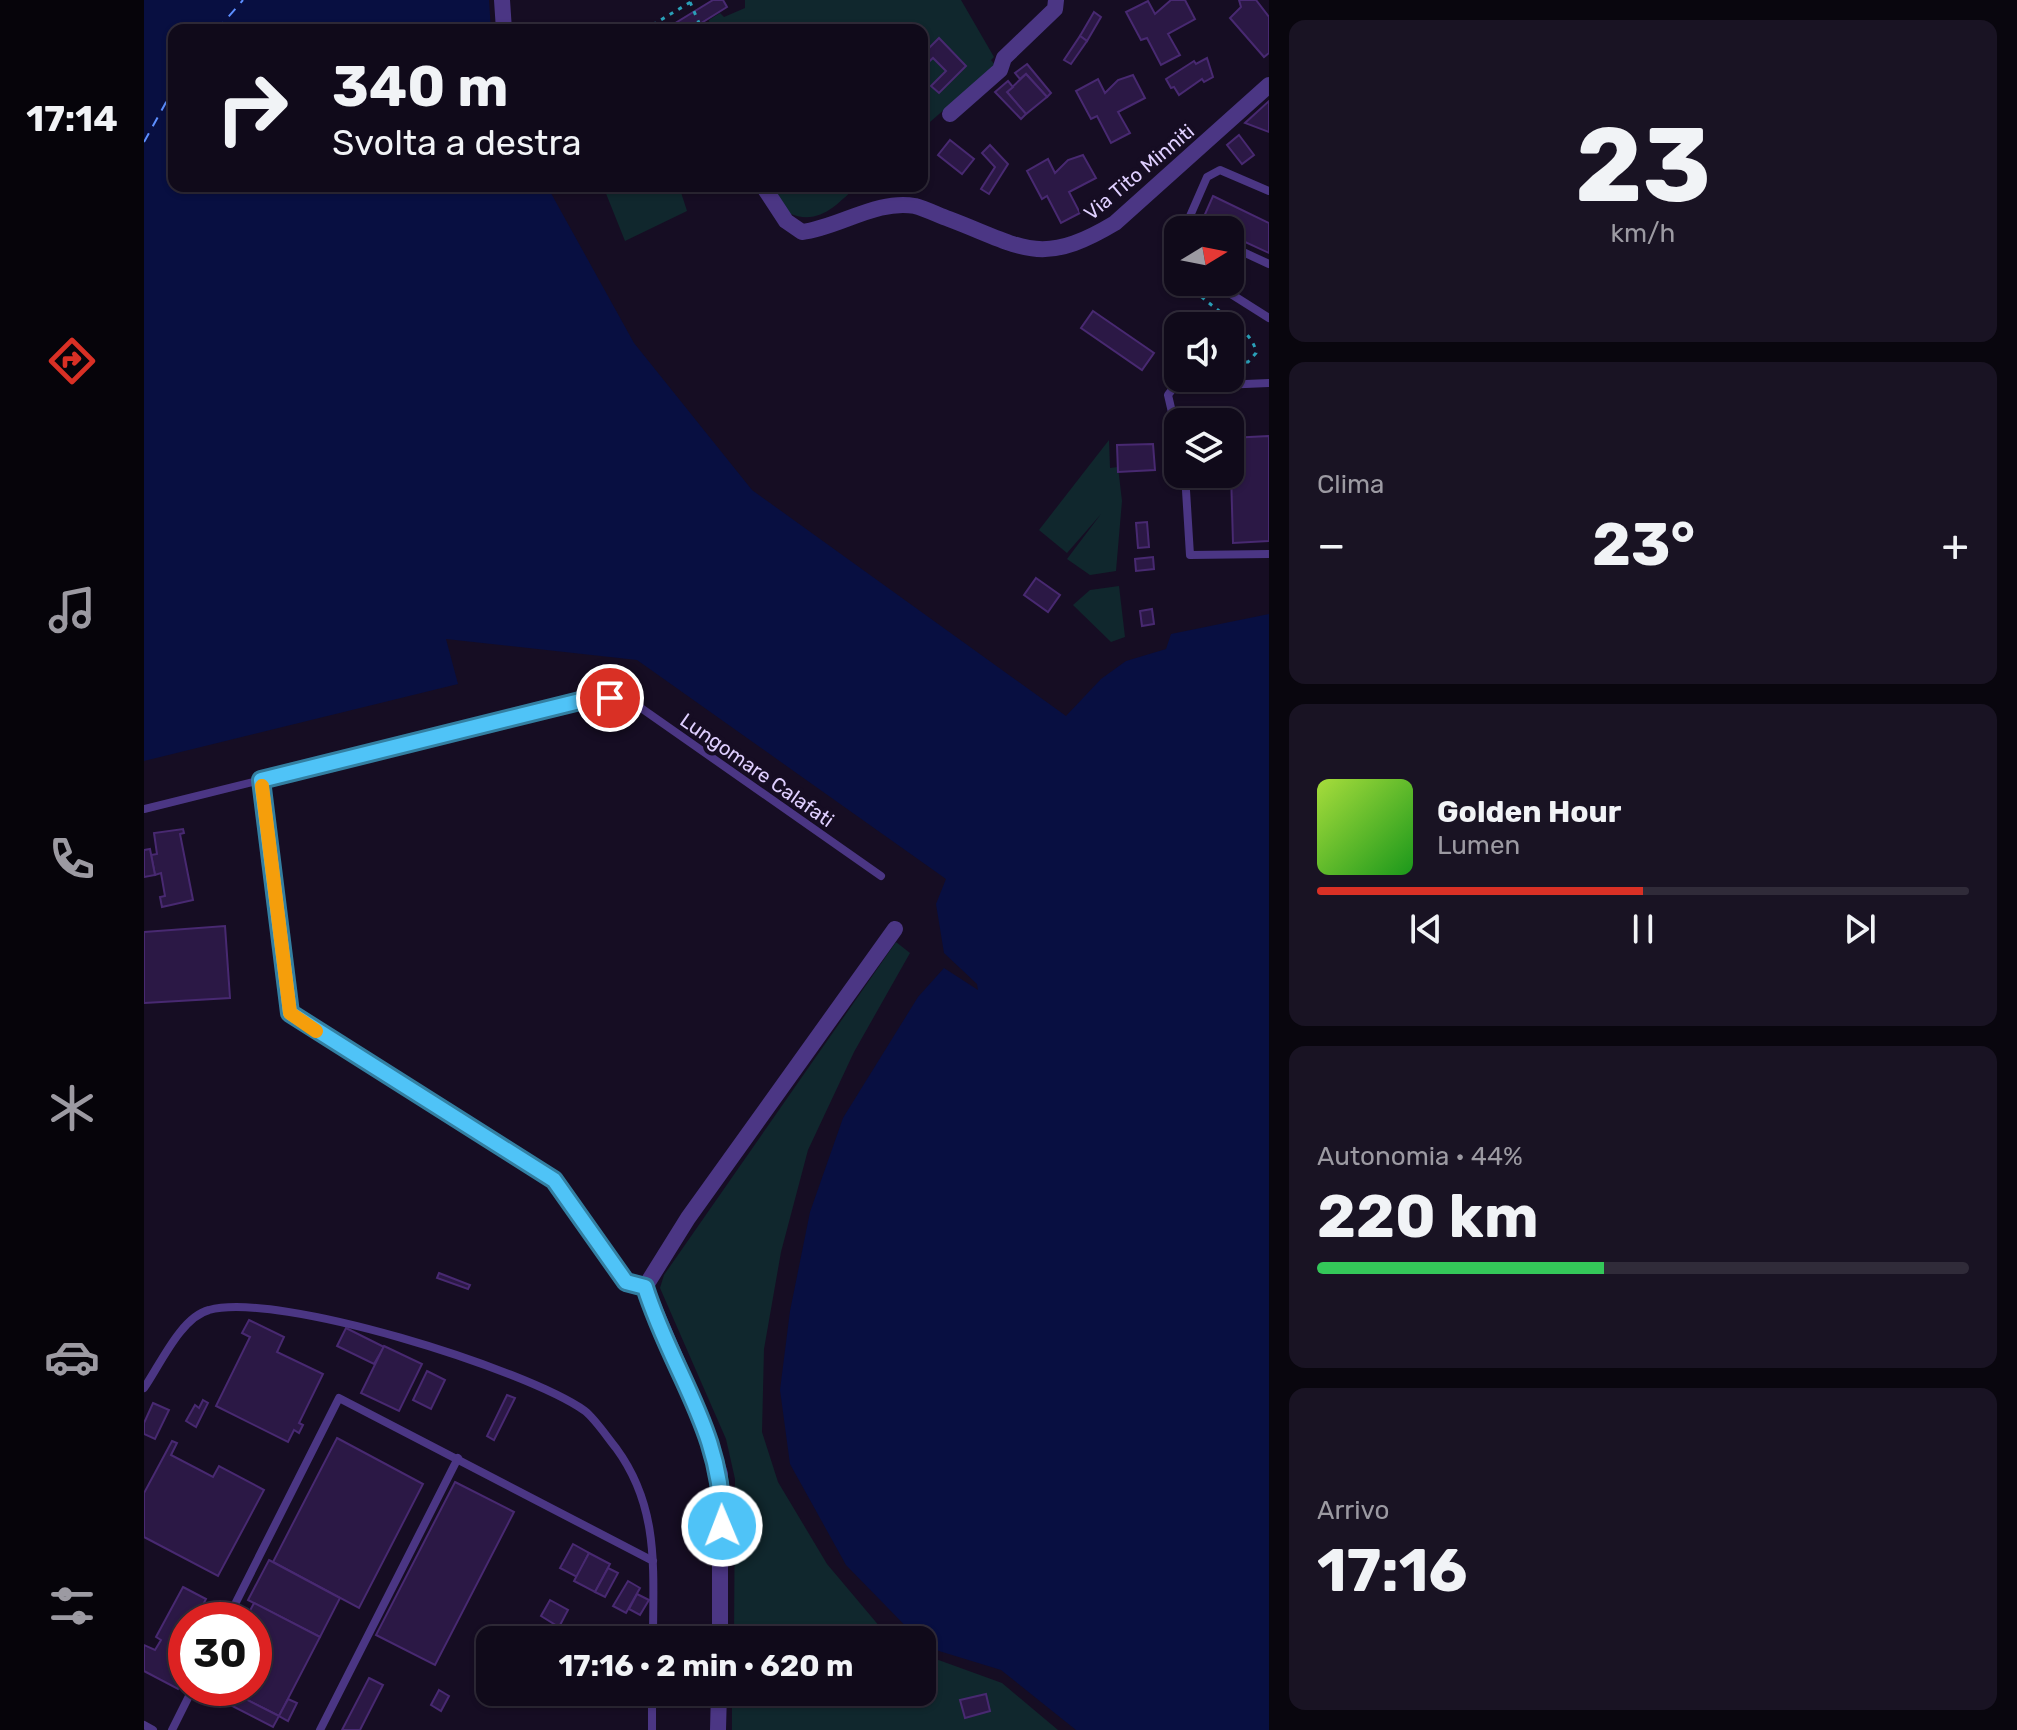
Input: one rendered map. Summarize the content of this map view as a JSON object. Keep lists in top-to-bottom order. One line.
{"streets":{"street":["Via Tito Minniti"],"lane":["Lungomare Calafati"]},"north":"right","page":{"tabs":"17:14","tile":[["23","km/h"],"Clima",["Autonomia · 44%","220 km"],["Arrivo","17:16"]],"turn":["340 m","Svolta a destra"],"heat":["−","23°","+"],"song":["Golden Hour","Lumen"],"limit":"30","trip":"17:16 · 2 min · 620 m"}}
